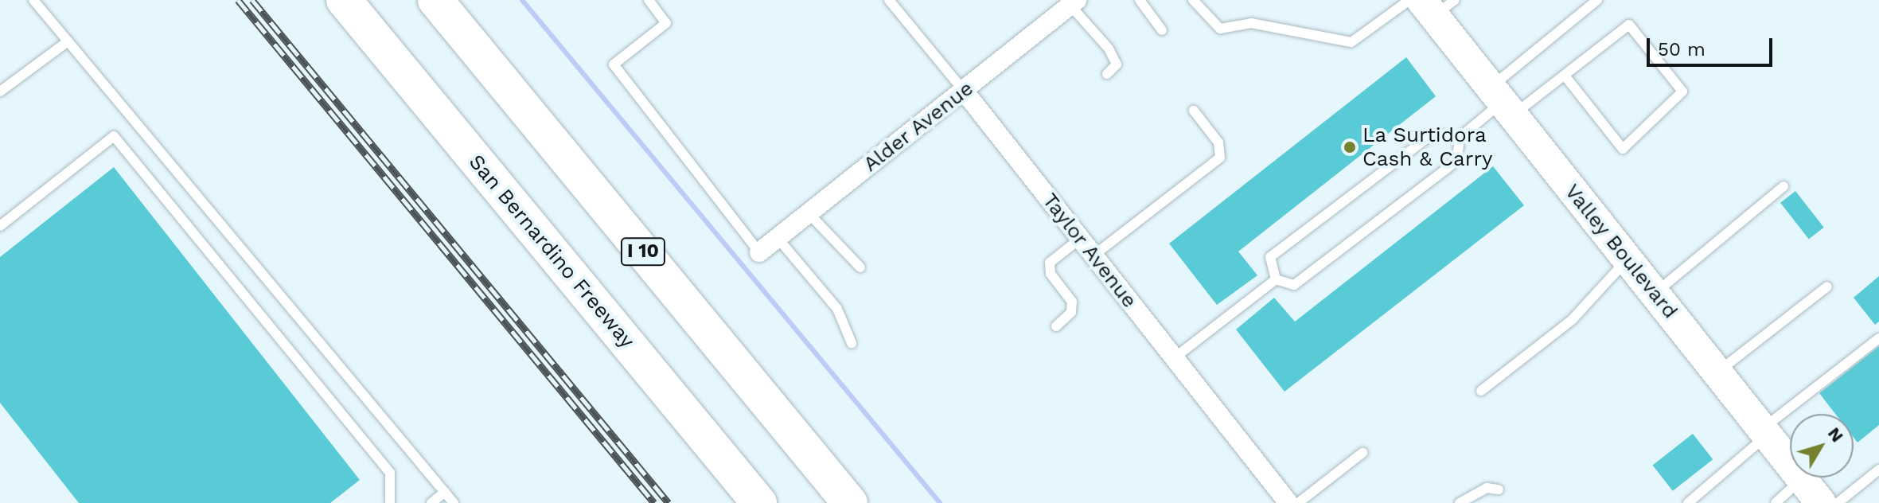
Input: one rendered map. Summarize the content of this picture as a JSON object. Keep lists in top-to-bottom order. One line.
{"streets":{"highway":["San Bernardino Freeway","I 10"],"main road":["Valley Boulevard"],"street":["Alder Avenue","Taylor Avenue"]},"crossings":[["Alder Avenue","Taylor Avenue"]],"places":["La Surtidora Cash & Carry"],"scale_bar":"50 m","north":"top right"}
